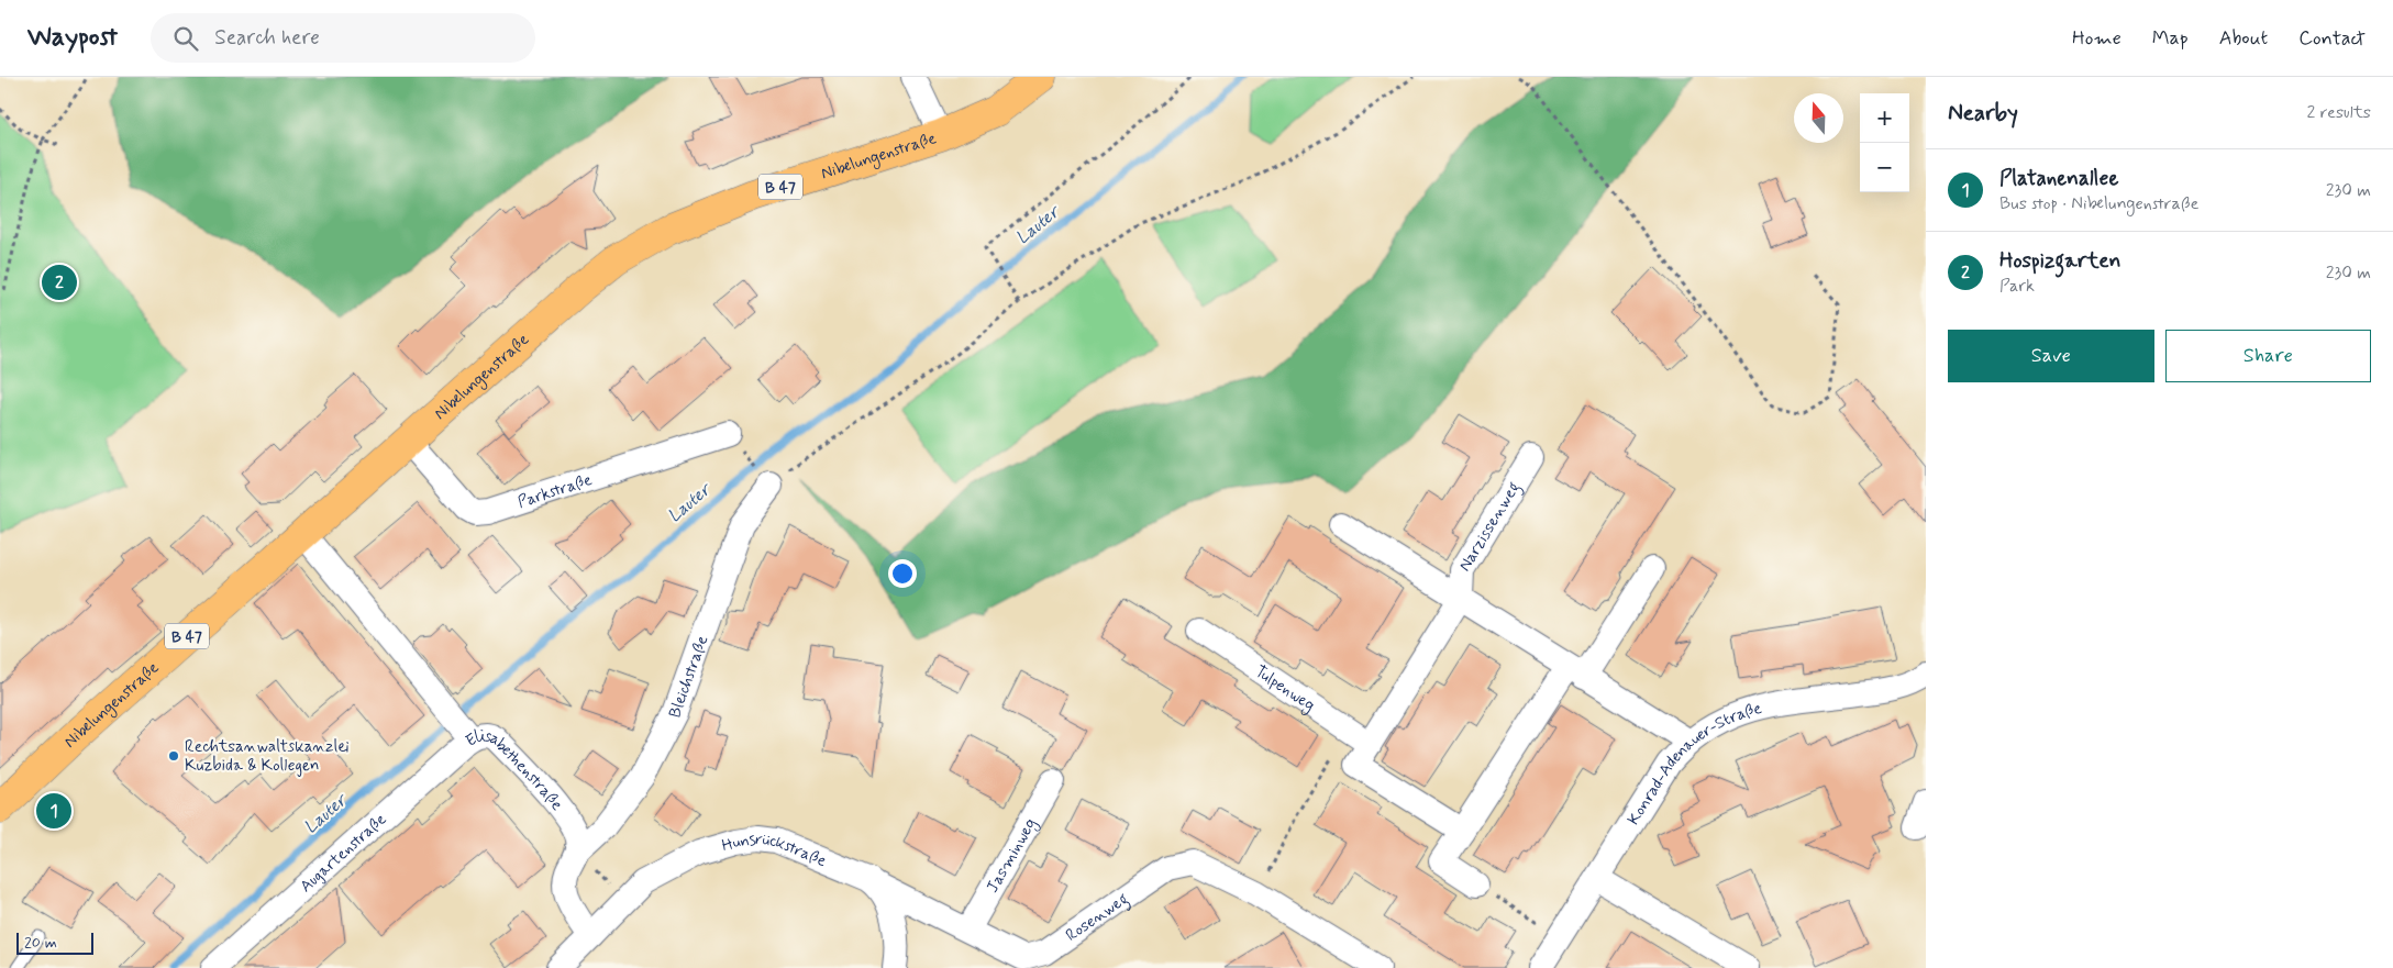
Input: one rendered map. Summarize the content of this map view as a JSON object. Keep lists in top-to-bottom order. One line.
{"streets":{"main road":["Nibelungenstraße","B 47"],"street":["Parkstraße","Narzissenweg","Bleichstraße","Tulpenweg","Konrad-Adenauer-Straße","Elisabethenstraße","Augartenstraße","Jasminweg","Hunsrückstraße","Rosenweg"]},"crossings":[["Nibelungenstraße","Parkstraße"],["Nibelungenstraße","Elisabethenstraße"],["Bleichstraße","Elisabethenstraße"],["Elisabethenstraße","Augartenstraße"],["Jasminweg","Rosenweg"],["Hunsrückstraße","Rosenweg"]],"water":["Lauter"],"places":["Rechtsanwaltskanzlei Kuzbida & Kollegen"],"scale_bar":"20 m","north":"top","page":{"header":"Waypost","search":"Search here","nav":["Home","Map","About","Contact"],"heading":["Nearby","2 results"],"map_buttons":["+","−"],"list":[{"mark":"1","name":"Platanenallee","note":"Bus stop · Nibelungenstraße","value":"230 m"},{"mark":"2","name":"Hospizgarten","note":"Park","value":"230 m"}],"pins":["2","1"],"buttons":["Save","Share"],"scale":"20 m"}}
